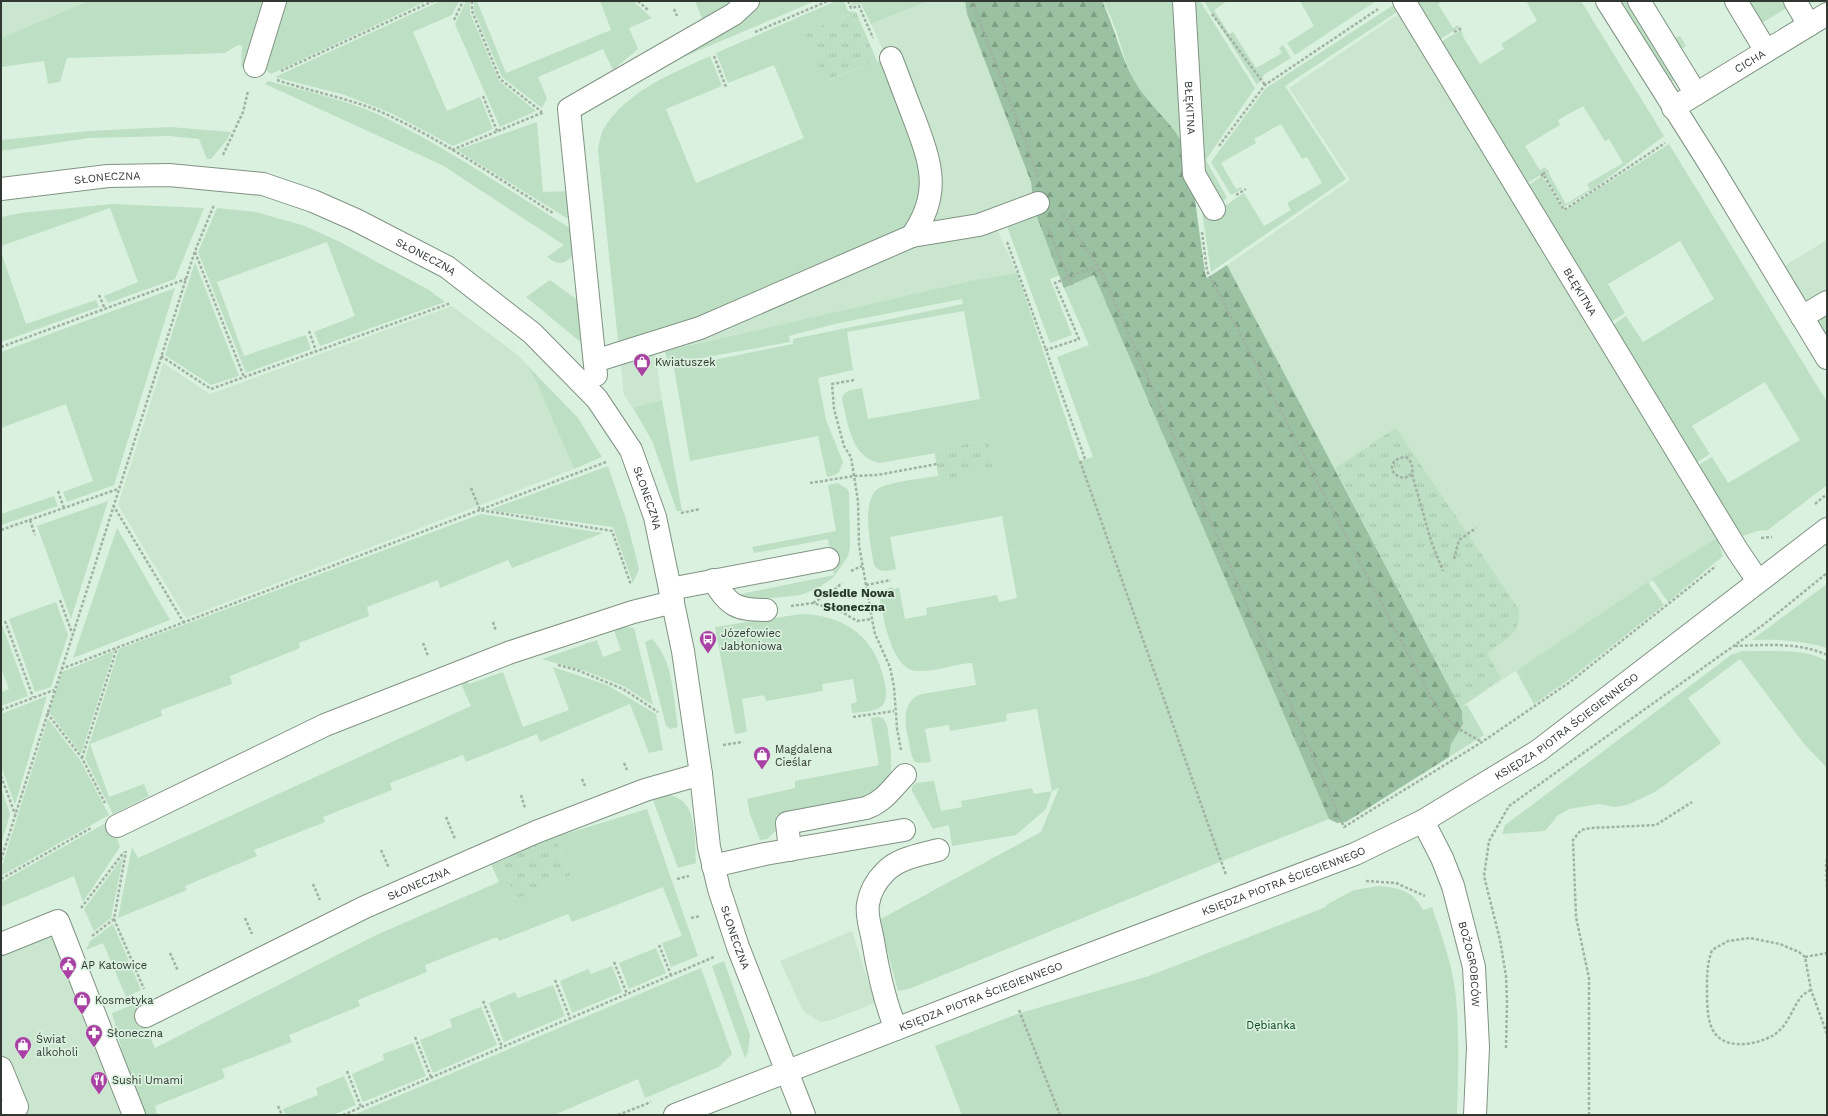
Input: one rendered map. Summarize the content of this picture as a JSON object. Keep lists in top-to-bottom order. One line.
{"streets":{"street":["CICHA","BŁĘKITNA","SŁONECZNA","KSIĘDZA PIOTRA ŚCIEGIENNEGO","BOŻOGROBCÓW"]},"crossings":[["BŁĘKITNA","KSIĘDZA PIOTRA ŚCIEGIENNEGO"],["SŁONECZNA","KSIĘDZA PIOTRA ŚCIEGIENNEGO"],["KSIĘDZA PIOTRA ŚCIEGIENNEGO","BOŻOGROBCÓW"]],"districts":["Osiedle Nowa Słoneczna"],"parks":["Dębianka"],"places":{"shop":["Kwiatuszek","Magdalena Cieślar","Kosmetyka","Świat alkoholi"],"bus stop":["Józefowiec Jabłoniowa"],"public building":["AP Katowice"],"pharmacy":["Słoneczna"],"restaurant":["Sushi Umami"]}}
